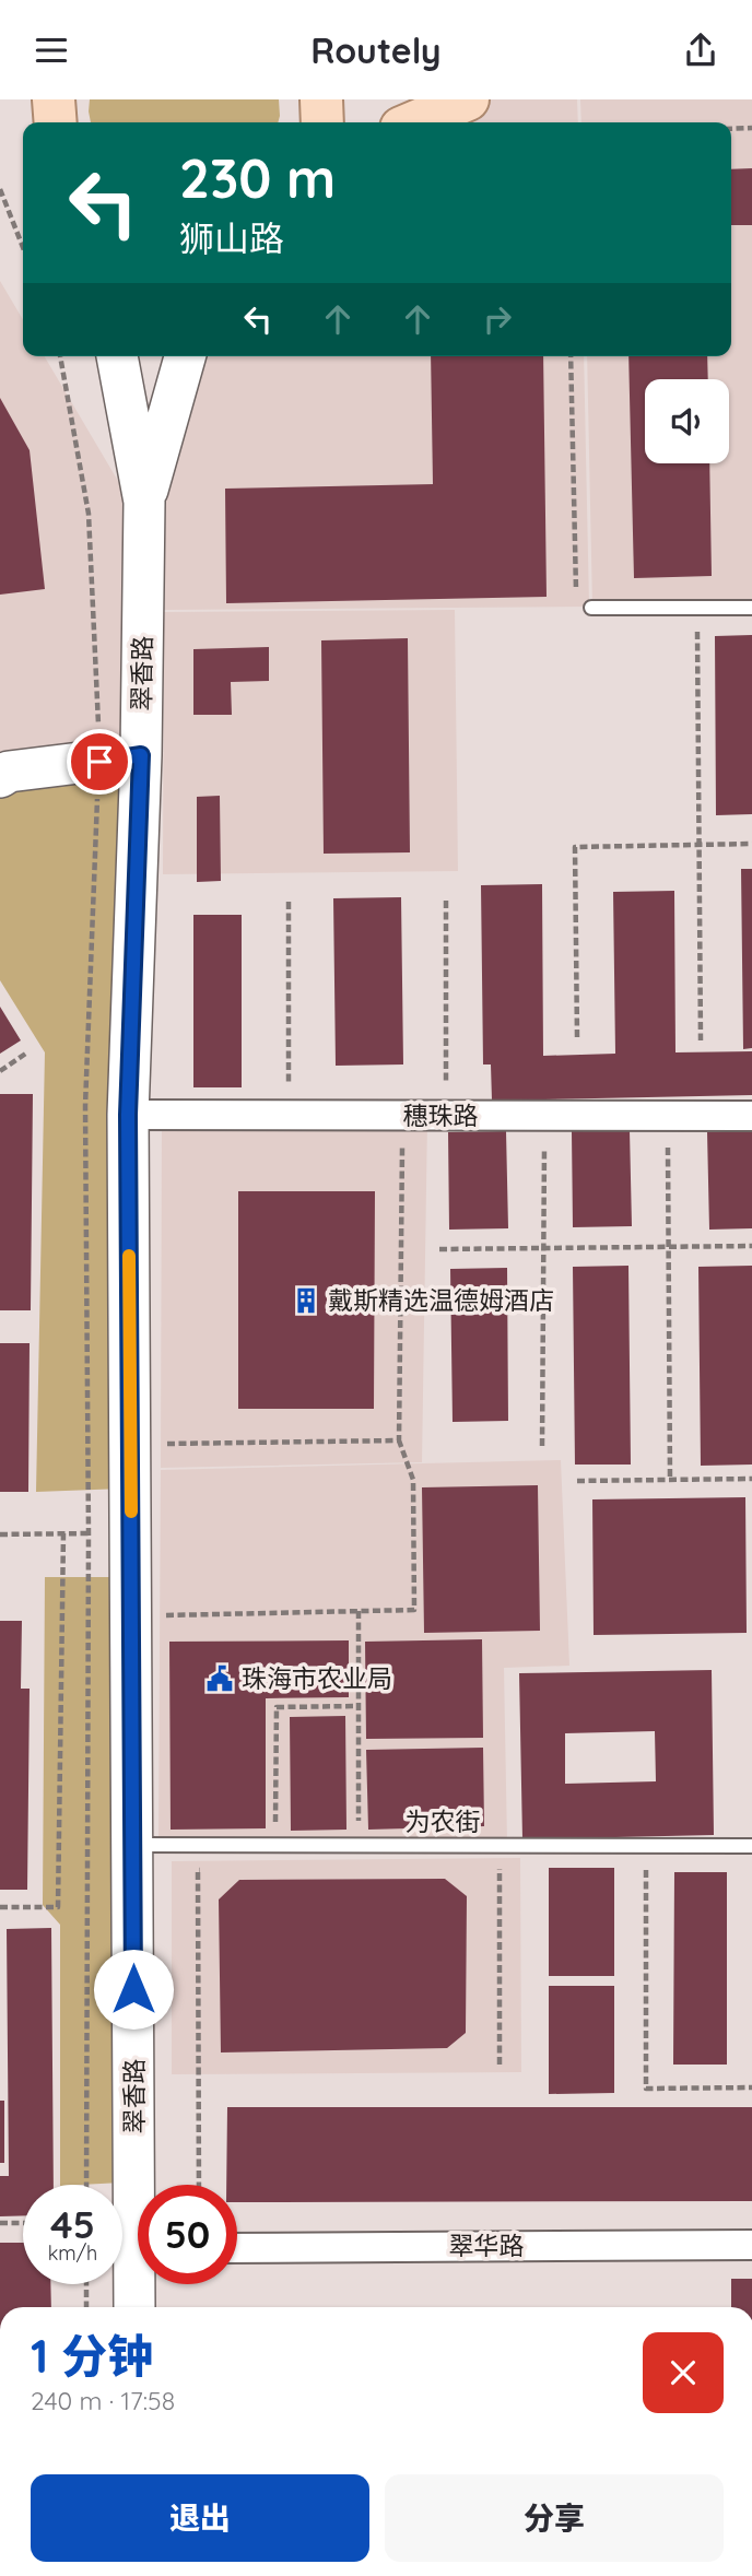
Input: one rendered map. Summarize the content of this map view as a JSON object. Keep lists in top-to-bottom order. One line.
{"streets":{"main road":["翠香路"],"street":["穗珠路","翠华路"],"lane":["为农街"]},"crossings":[["翠香路","穗珠路"],["翠香路","为农街"]],"places":{"building":["戴斯精选温德姆酒店"],"public building":["珠海市农业局"]},"page":{"header":"Routely","turn":["230 m","狮山路"],"speed":"45 km/h","limit":"50","heading":["1 分钟","240 m · 17:58"],"buttons":["退出","分享"]}}
